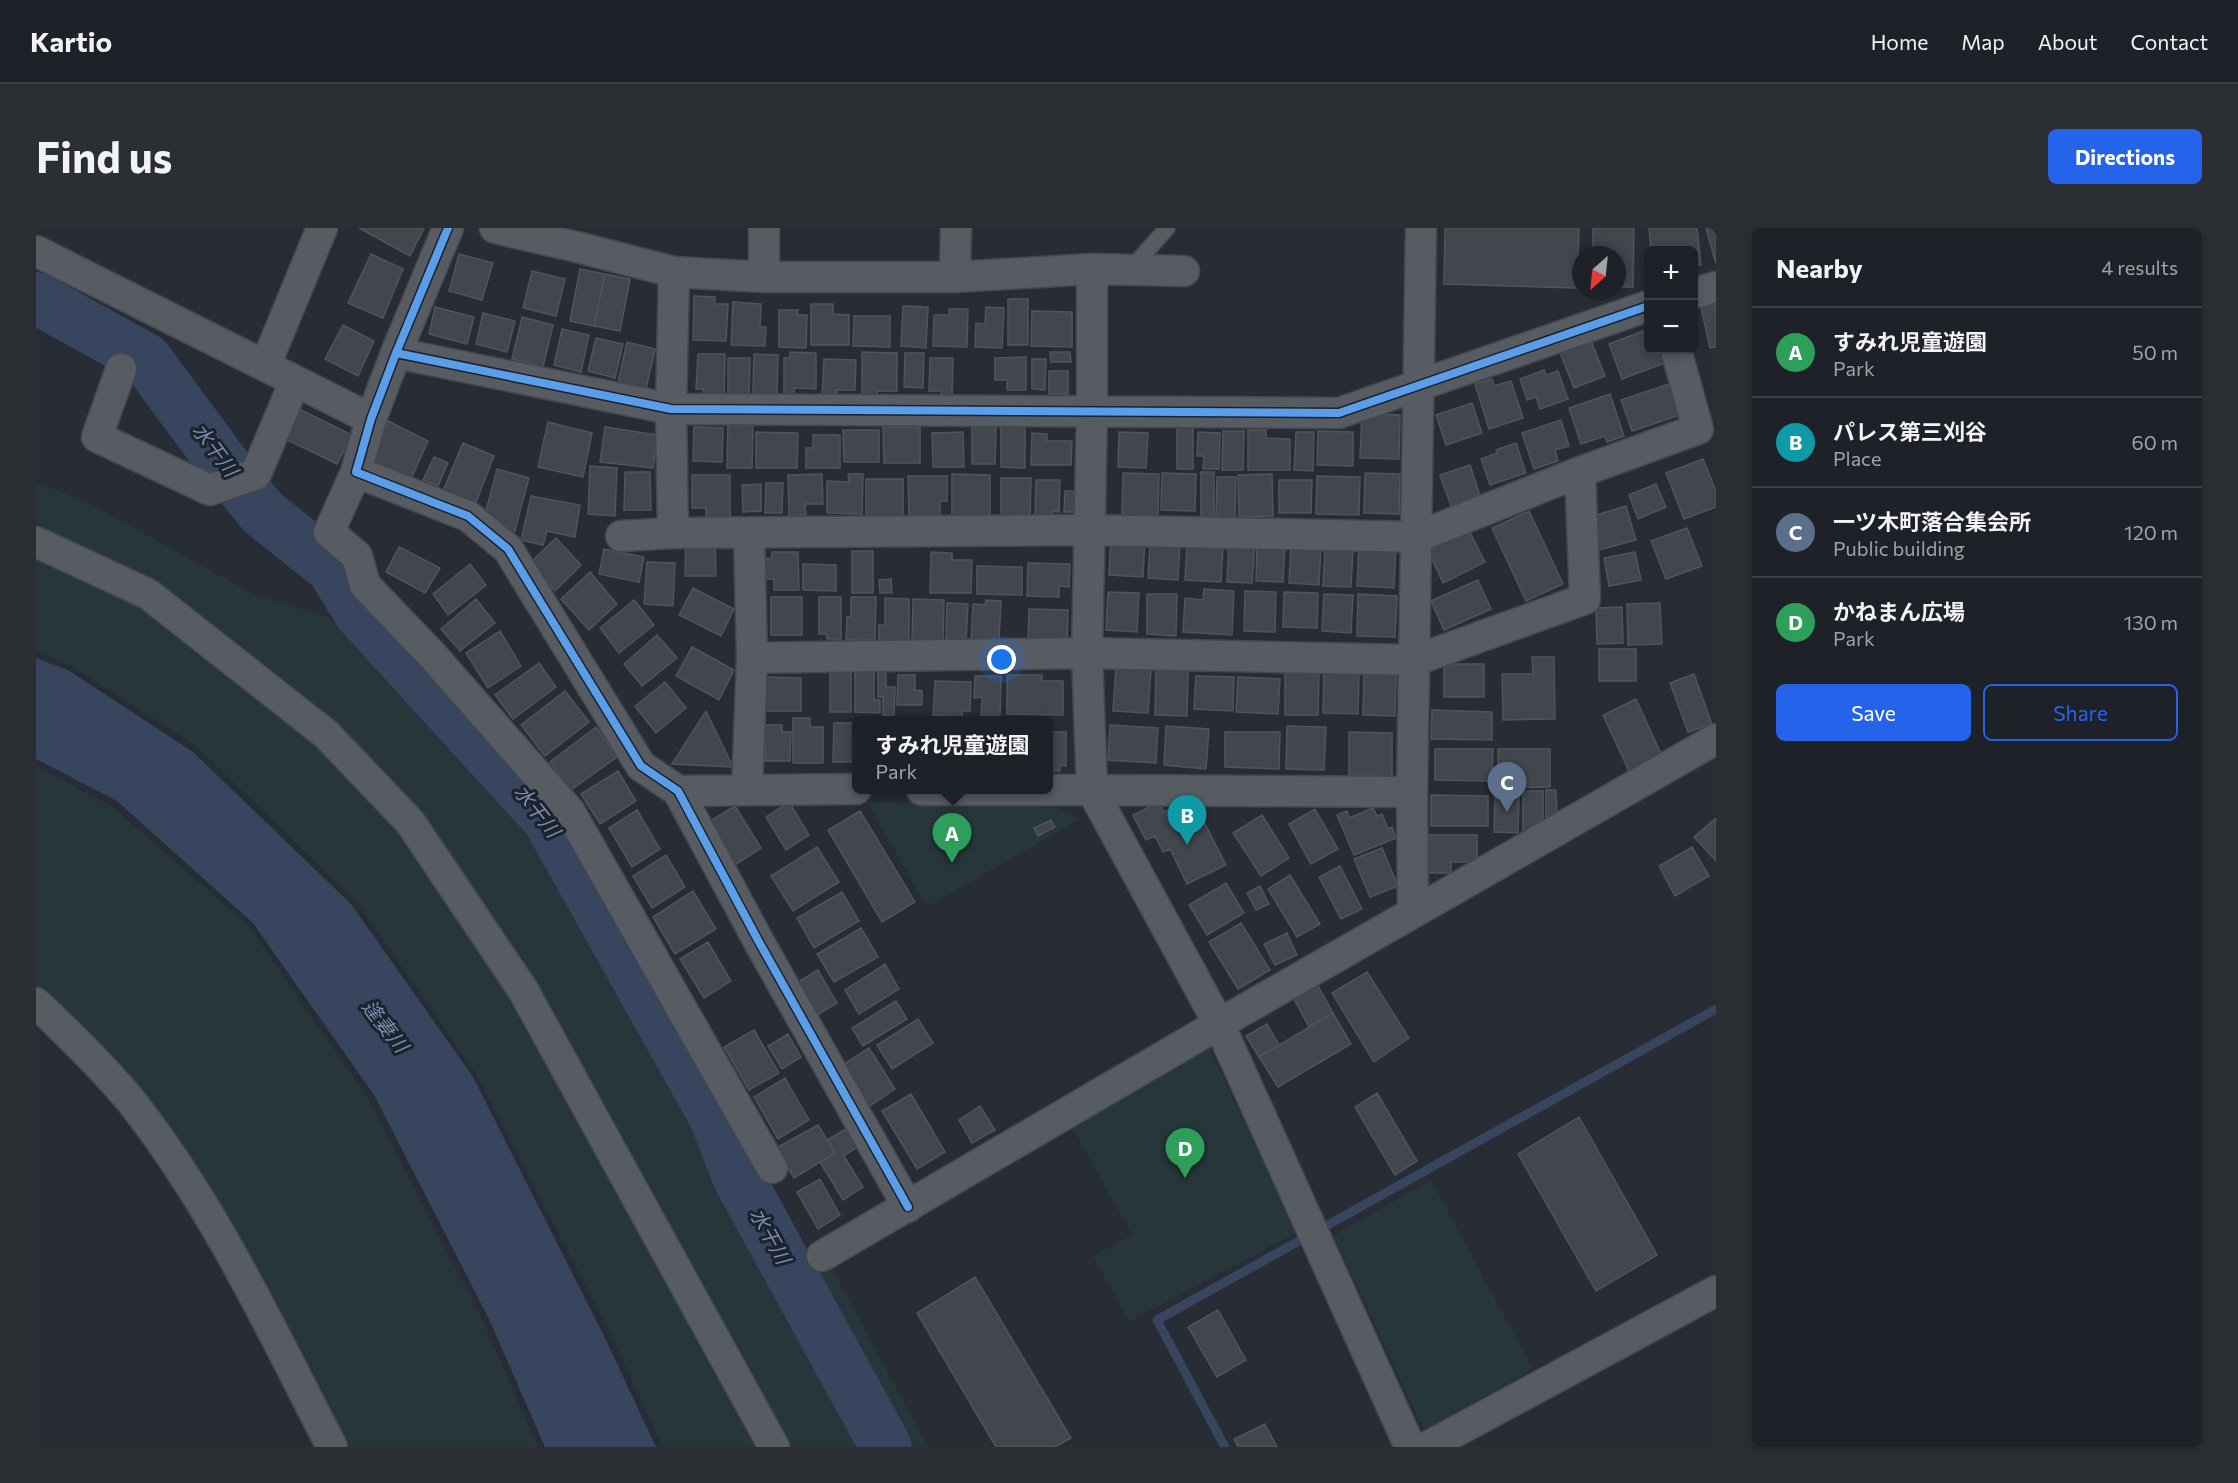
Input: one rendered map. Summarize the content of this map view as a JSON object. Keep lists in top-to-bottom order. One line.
{"water":["水干川","逢妻川"],"north":"bottom left","page":{"header":"Kartio","nav":["Home","Map","About","Contact"],"buttons":["Directions",["Save","Share"]],"title":"Find us","heading":["Nearby","4 results"],"map_buttons":["+","−"],"list":[{"mark":"A","name":"すみれ児童遊園","note":"Park","value":"50 m"},{"mark":"B","name":"パレス第三刈谷","note":"Place","value":"60 m"},{"mark":"C","name":"一ツ木町落合集会所","note":"Public building","value":"120 m"},{"mark":"D","name":"かねまん広場","note":"Park","value":"130 m"}],"popup":["すみれ児童遊園","Park"],"pins":["C","B","A","D"]}}
